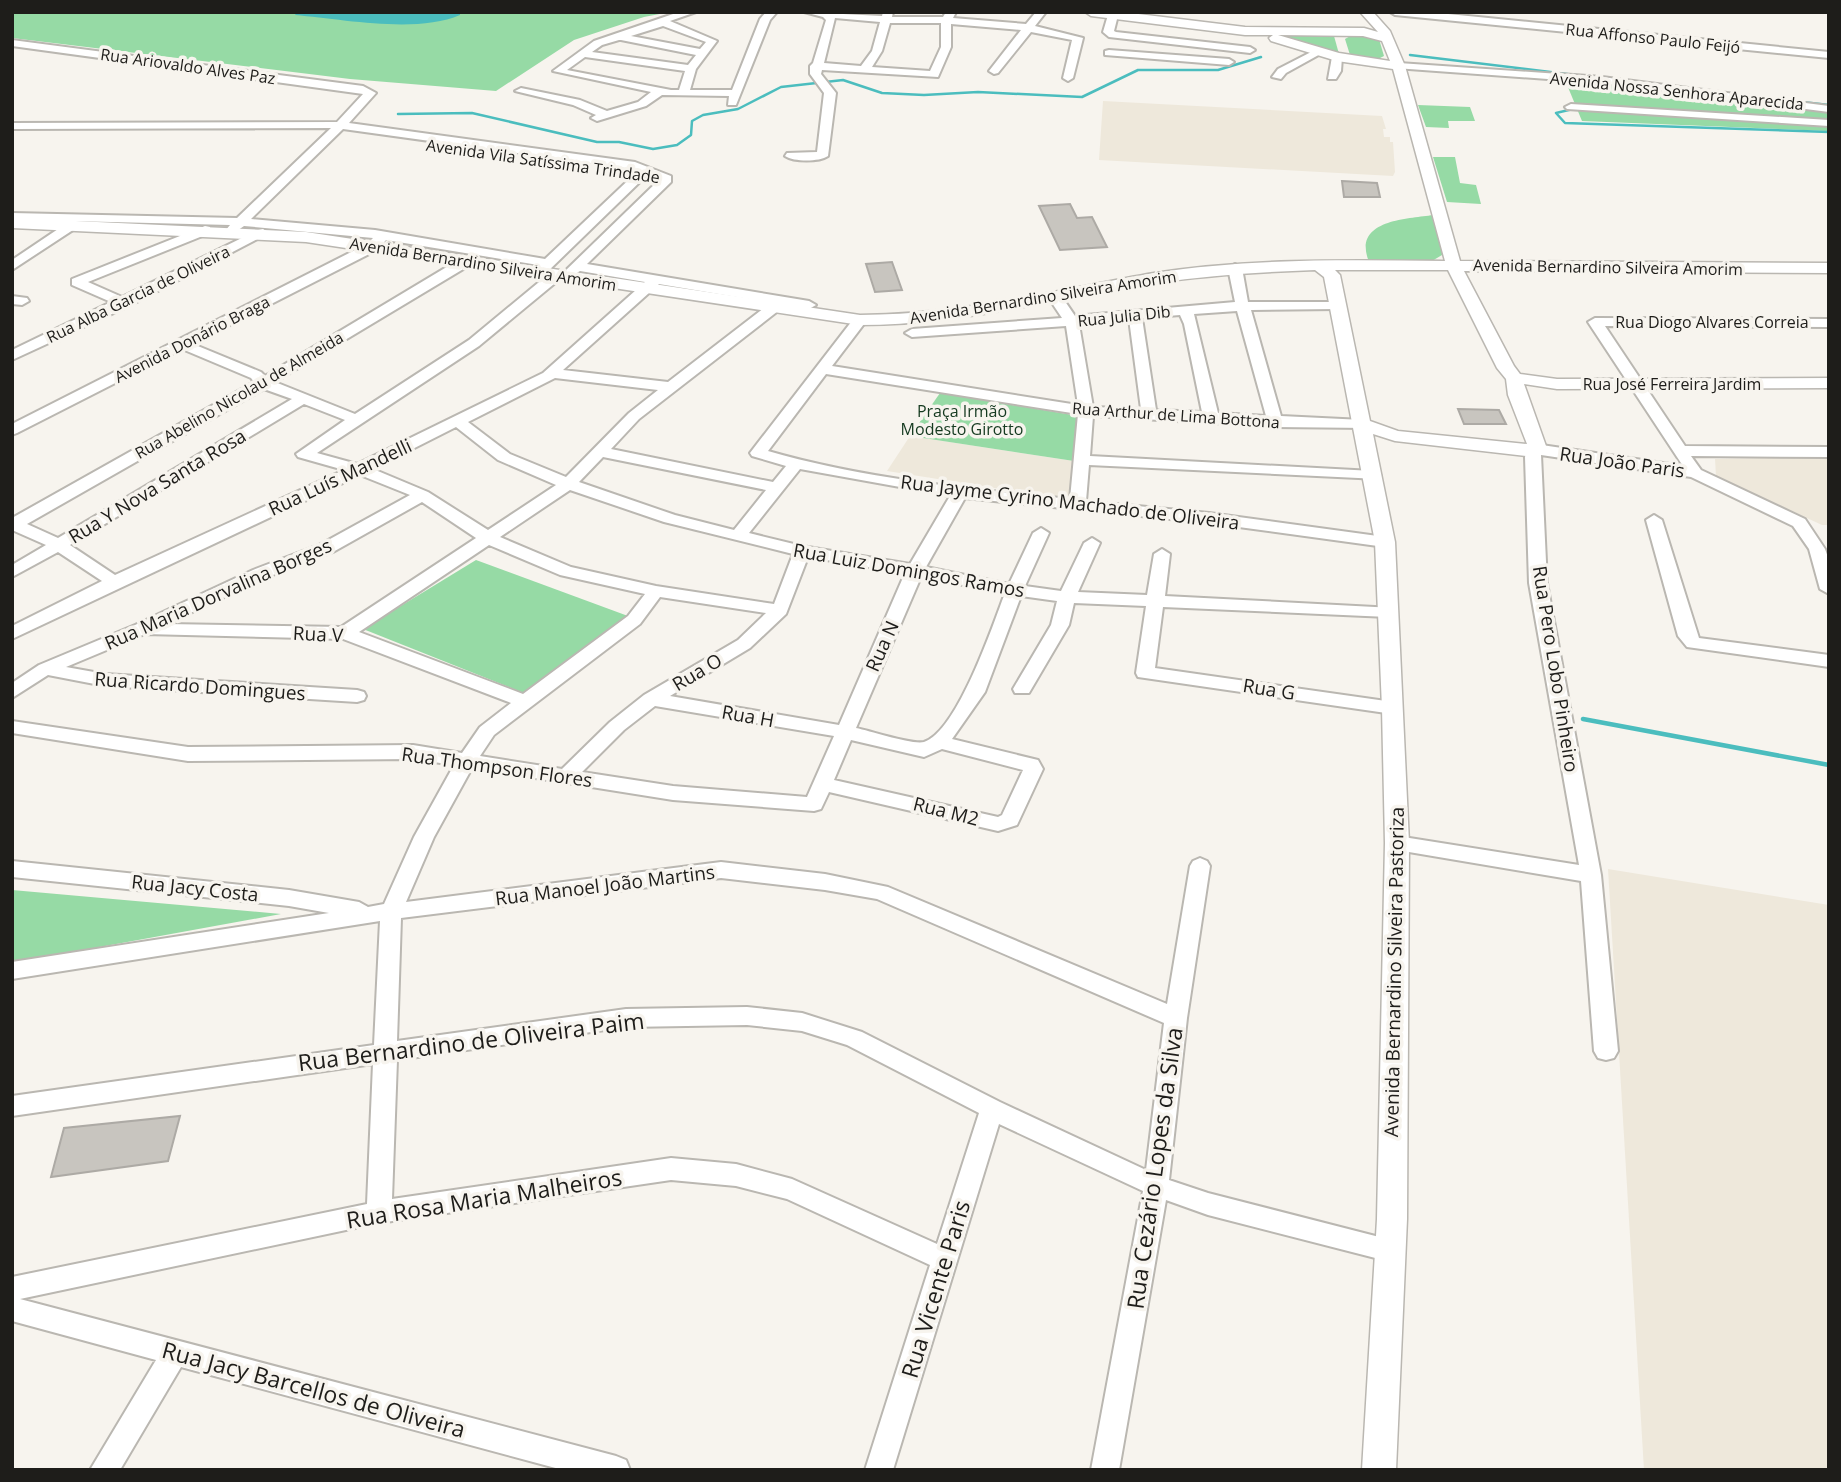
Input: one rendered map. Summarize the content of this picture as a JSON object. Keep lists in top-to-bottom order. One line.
{"streets":{"main road":["Avenida Bernardino Silveira Amorim","Rua José Ferreira Jardim","Rua João Paris","Rua Pero Lobo Pinheiro","Avenida Bernardino Silveira Pastoriza"],"street":["Rua Affonso Paulo Feijó","Rua Ariovaldo Alves Paz","Avenida Nossa Senhora Aparecida","Avenida Vila Satíssima Trindade","Rua Alba Garcia de Oliveira","Rua Julia Dib","Rua Diogo Alvares Correia","Avenida Donário Braga","Rua Abelino Nicolau de Almeida","Rua Arthur de Lima Bottona","Rua Luís Mandelli","Rua Y Nova Santa Rosa","Rua Jayme Cyrino Machado de Oliveira","Rua Luiz Domingos Ramos","Rua Maria Dorvalina Borges","Rua V","Rua N","Rua O","Rua Ricardo Domingues","Rua G","Rua H","Rua Thompson Flores","Rua M2","Rua Manoel João Martins","Rua Jacy Costa","Rua Bernardino de Oliveira Paim","Rua Cezário Lopes da Silva","Rua Rosa Maria Malheiros","Rua Vicente Paris","Rua Jacy Barcellos de Oliveira"]},"crossings":[["Rua Ariovaldo Alves Paz","Avenida Vila Satíssima Trindade"],["Avenida Vila Satíssima Trindade","Avenida Bernardino Silveira Amorim"],["Avenida Bernardino Silveira Amorim","Rua Alba Garcia de Oliveira"],["Avenida Bernardino Silveira Amorim","Avenida Donário Braga"],["Avenida Bernardino Silveira Amorim","Rua Abelino Nicolau de Almeida"],["Avenida Bernardino Silveira Amorim","Rua Luís Mandelli"],["Avenida Bernardino Silveira Amorim","Avenida Bernardino Silveira Pastoriza"],["Rua Julia Dib","Avenida Bernardino Silveira Pastoriza"],["Rua Diogo Alvares Correia","Rua José Ferreira Jardim"],["Rua José Ferreira Jardim","Rua Pero Lobo Pinheiro"],["Rua Arthur de Lima Bottona","Rua João Paris"],["Rua Arthur de Lima Bottona","Rua Jayme Cyrino Machado de Oliveira"],["Rua Arthur de Lima Bottona","Avenida Bernardino Silveira Pastoriza"],["Rua João Paris","Rua Pero Lobo Pinheiro"],["Rua João Paris","Avenida Bernardino Silveira Pastoriza"],["Rua Luís Mandelli","Rua Luiz Domingos Ramos"],["Rua Jayme Cyrino Machado de Oliveira","Rua N"],["Rua Jayme Cyrino Machado de Oliveira","Avenida Bernardino Silveira Pastoriza"],["Rua Luiz Domingos Ramos","Rua N"],["Rua Luiz Domingos Ramos","Rua O"],["Rua Luiz Domingos Ramos","Rua G"],["Rua Luiz Domingos Ramos","Avenida Bernardino Silveira Pastoriza"],["Rua Maria Dorvalina Borges","Rua V"],["Rua Maria Dorvalina Borges","Rua Ricardo Domingues"],["Rua N","Rua H"],["Rua N","Rua Thompson Flores"],["Rua N","Rua M2"],["Rua O","Rua H"],["Rua O","Rua Thompson Flores"],["Rua G","Avenida Bernardino Silveira Pastoriza"],["Rua H","Rua M2"],["Rua Manoel João Martins","Rua Jacy Costa"],["Rua Manoel João Martins","Rua Cezário Lopes da Silva"],["Avenida Bernardino Silveira Pastoriza","Rua Bernardino de Oliveira Paim"],["Rua Bernardino de Oliveira Paim","Rua Cezário Lopes da Silva"],["Rua Bernardino de Oliveira Paim","Rua Vicente Paris"],["Rua Rosa Maria Malheiros","Rua Vicente Paris"]],"parks":["Praça Irmão Modesto Girotto"]}
